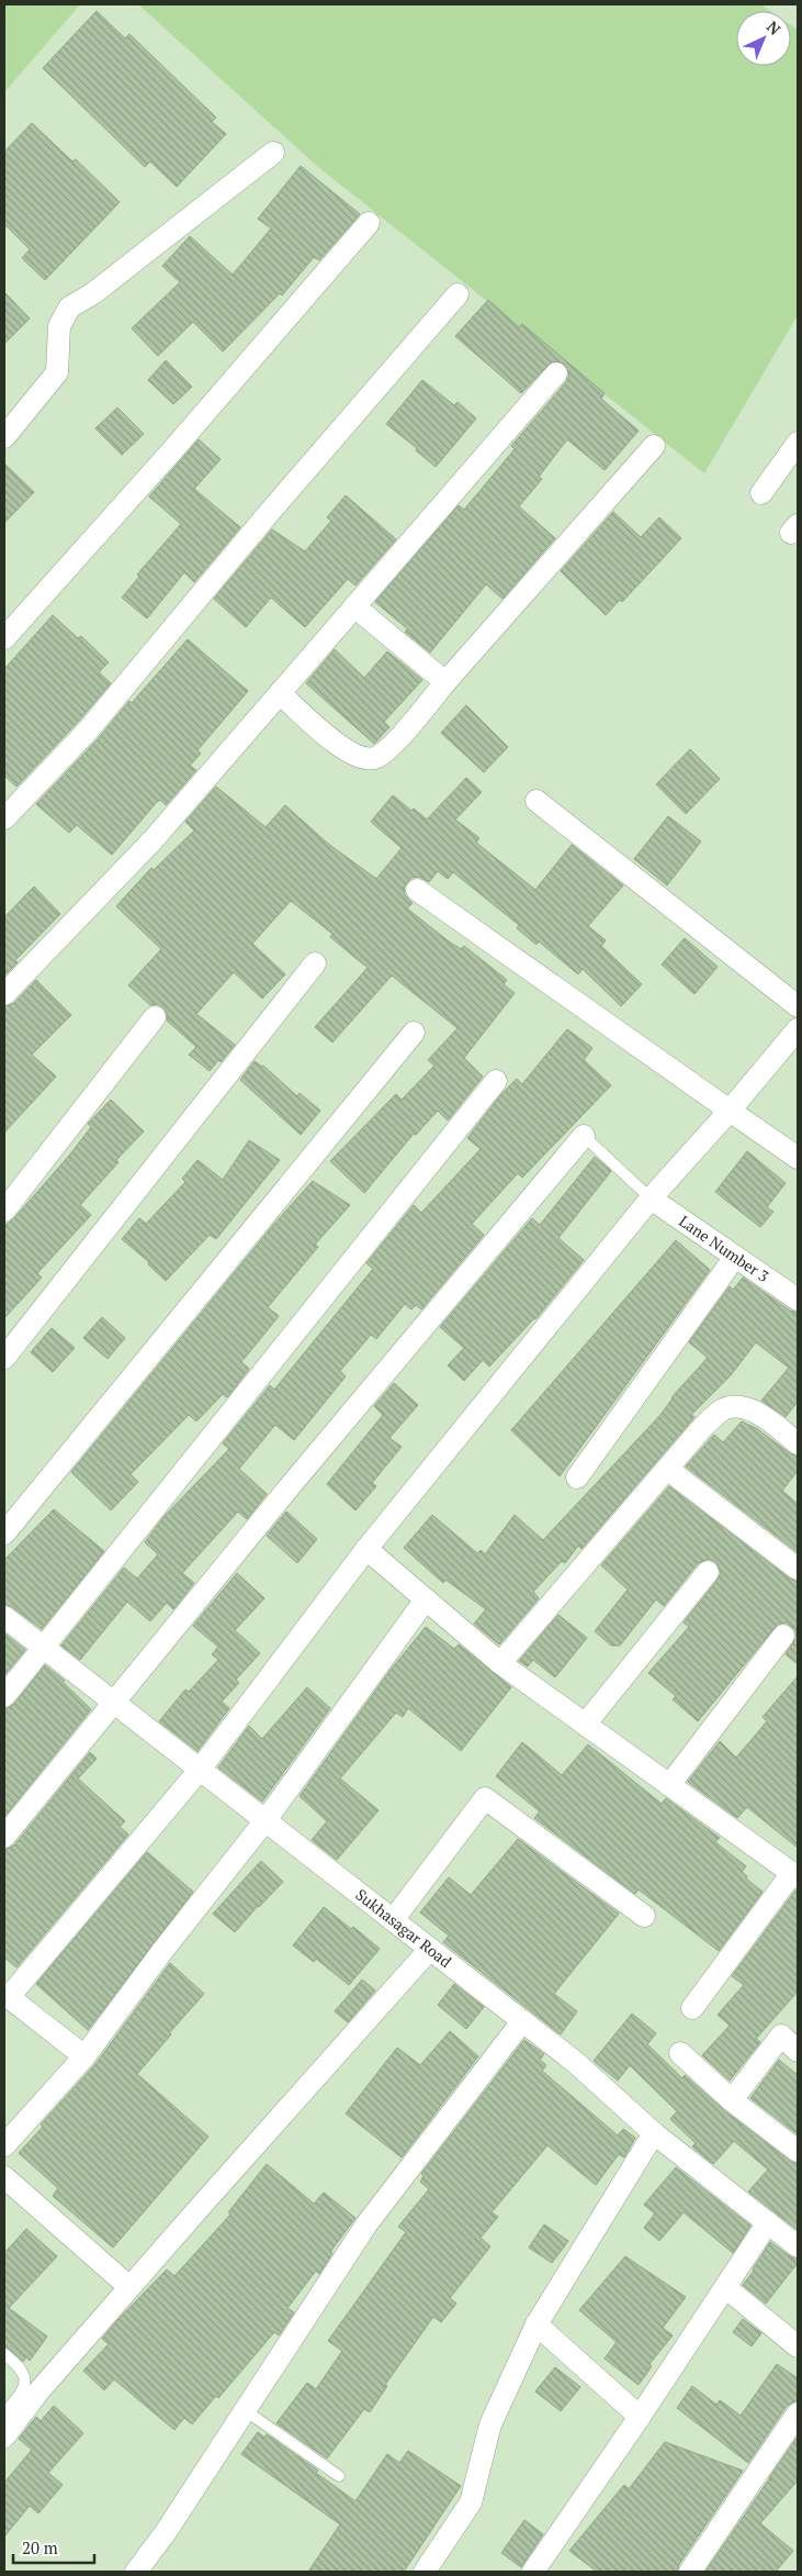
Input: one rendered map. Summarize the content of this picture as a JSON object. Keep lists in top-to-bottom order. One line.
{"streets":{"street":["Lane Number 3","Sukhasagar Road"]},"scale_bar":"20 m","north":"top right"}
